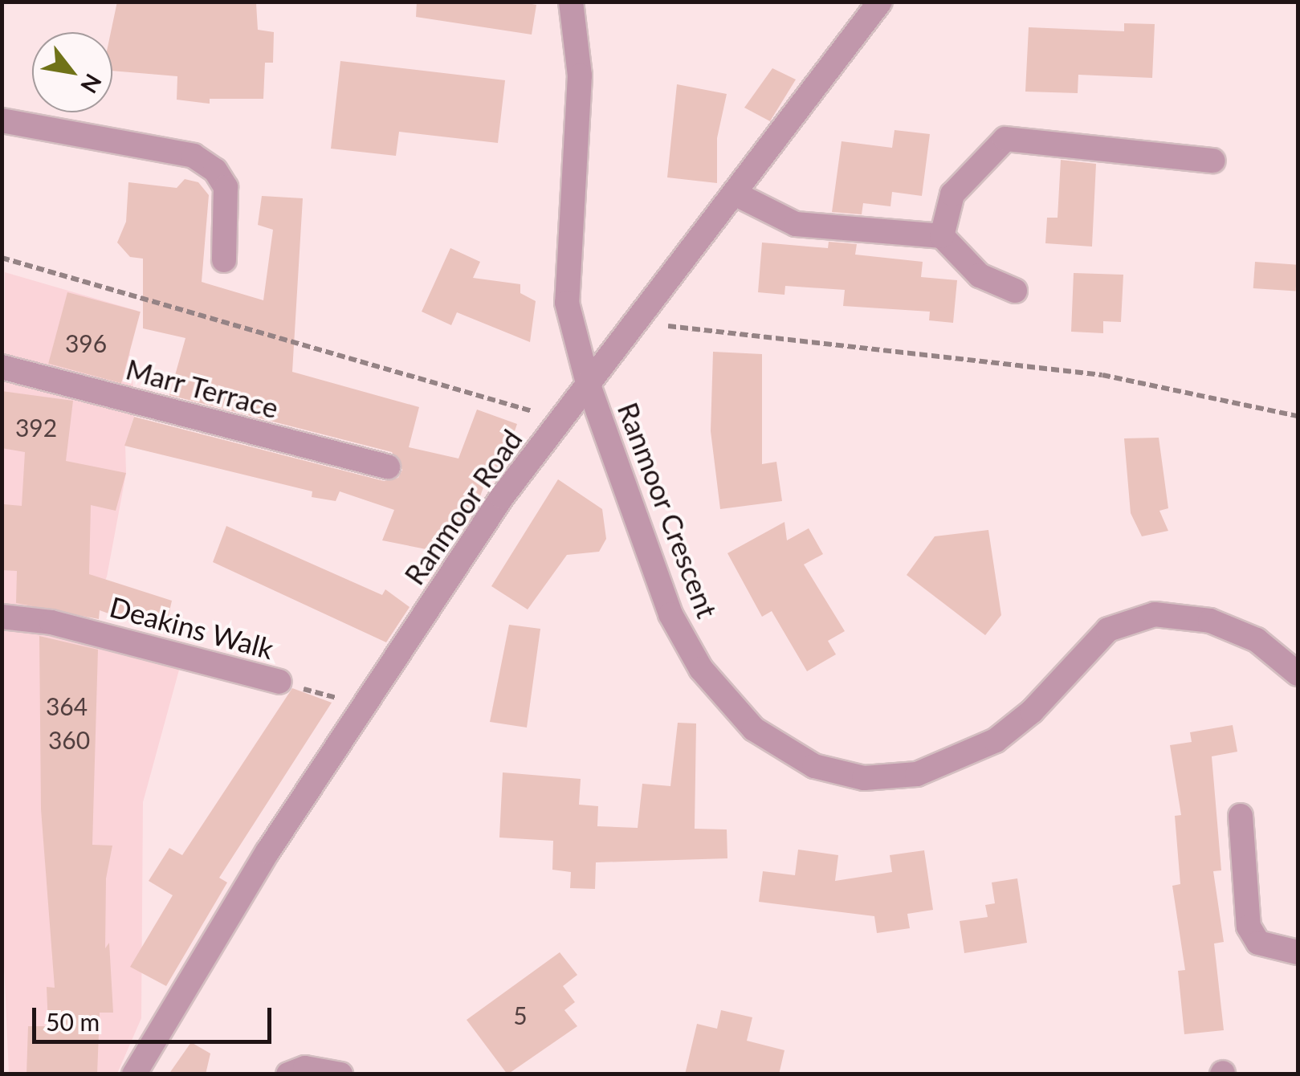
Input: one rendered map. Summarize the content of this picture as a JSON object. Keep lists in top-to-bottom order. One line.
{"streets":{"street":["Marr Terrace","Ranmoor Road","Ranmoor Crescent","Deakins Walk"]},"crossings":[["Ranmoor Road","Ranmoor Crescent"],["Ranmoor Road","Deakins Walk"]],"house_numbers":["396","392","364","360","5"],"scale_bar":"50 m","north":"bottom right"}
